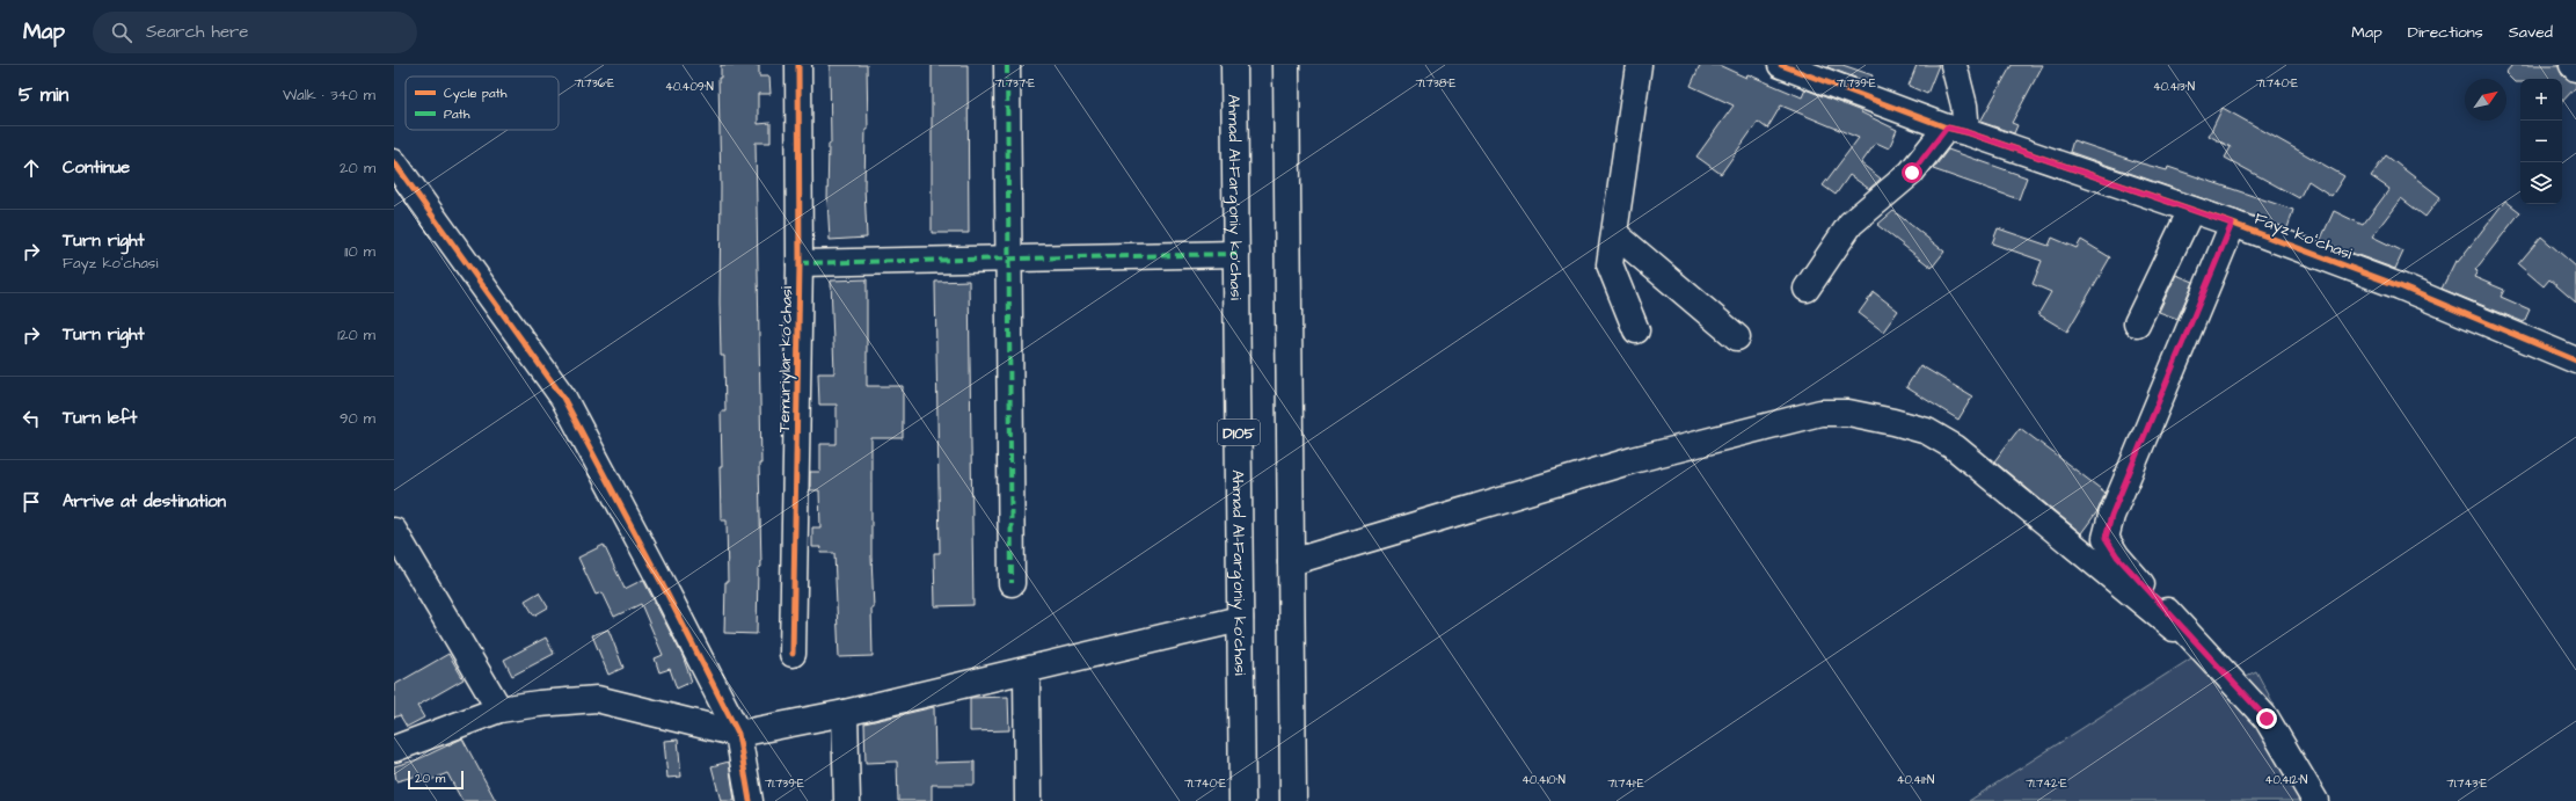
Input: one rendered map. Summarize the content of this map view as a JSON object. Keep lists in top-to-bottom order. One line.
{"streets":{"main road":["Ahmad Al-Farg'oniy ko'chasi","Fayz koʻchasi","Temuriylar koʻchasi","D105"]},"legend":["Cycle path","Path"],"scale_bar":"20 m","north":"top right","page":{"header":"Map","search":"Search here","nav":["Map","Directions","Saved"],"heading":["5 min","Walk · 340 m"],"map_buttons":["+","−"],"list":[["Continue","20 m"],["Turn right","Fayz koʻchasi","110 m"],["Turn right","120 m"],["Turn left","90 m"],"Arrive at destination"],"scale":"20 m"},"coordinates":["71.738°E","71.739°E","71.740°E","71.736°E","71.737°E","40.409°N","40.413°N","40.410°N","40.411°N","40.412°N","71.741°E","71.742°E","71.743°E"]}
